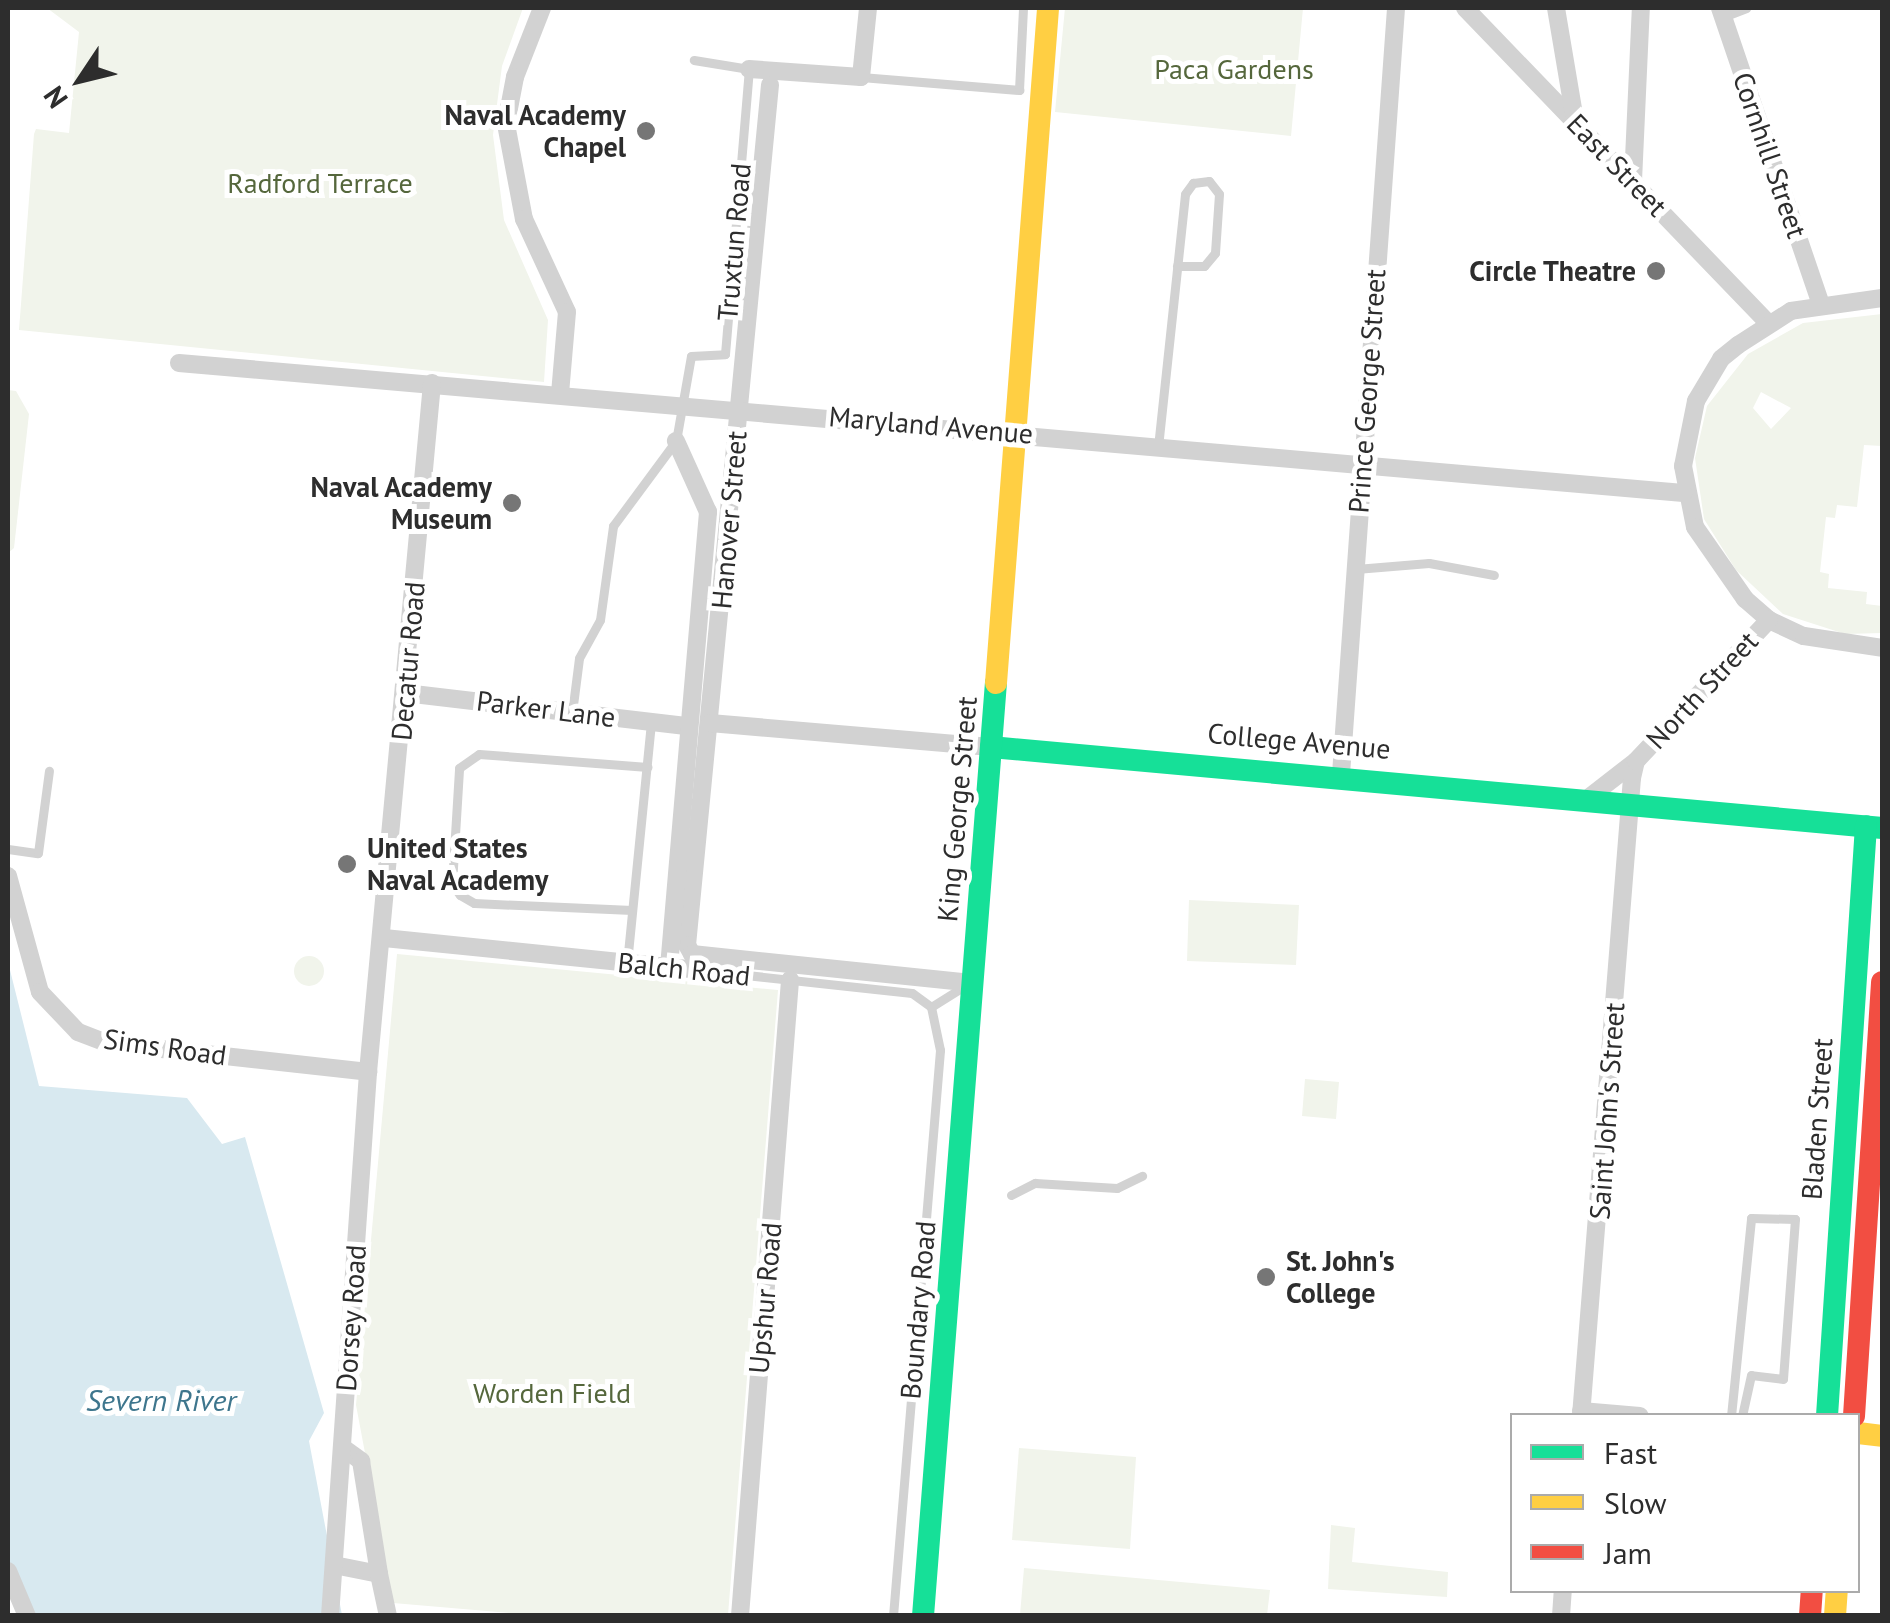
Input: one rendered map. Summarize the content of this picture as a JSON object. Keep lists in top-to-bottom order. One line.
{"streets":{"main road":["College Avenue","King George Street","Bladen Street"],"street":["Cornhill Street","East Street","Prince George Street","Maryland Avenue","Hanover Street","Decatur Road","North Street","Parker Lane","Balch Road","Sims Road","Saint John's Street","Upshur Road","Dorsey Road"],"lane":["Truxtun Road","Boundary Road"]},"crossings":[["Truxtun Road","Maryland Avenue"],["Prince George Street","Maryland Avenue"],["Prince George Street","College Avenue"],["Maryland Avenue","Hanover Street"],["Maryland Avenue","Decatur Road"],["Maryland Avenue","King George Street"],["Hanover Street","College Avenue"],["Hanover Street","Balch Road"],["Decatur Road","Parker Lane"],["Decatur Road","Balch Road"],["Decatur Road","Sims Road"],["Decatur Road","Dorsey Road"],["North Street","College Avenue"],["North Street","Saint John's Street"],["College Avenue","King George Street"],["College Avenue","Saint John's Street"],["College Avenue","Bladen Street"],["Balch Road","Upshur Road"],["Balch Road","Boundary Road"],["Sims Road","Dorsey Road"]],"water":["Severn River"],"parks":["Paca Gardens","Radford Terrace","Worden Field"],"places":["Naval Academy Chapel","Circle Theatre","Naval Academy Museum","United States Naval Academy","St. John's College"],"legend":["Fast","Slow","Jam"],"north":"bottom left"}
